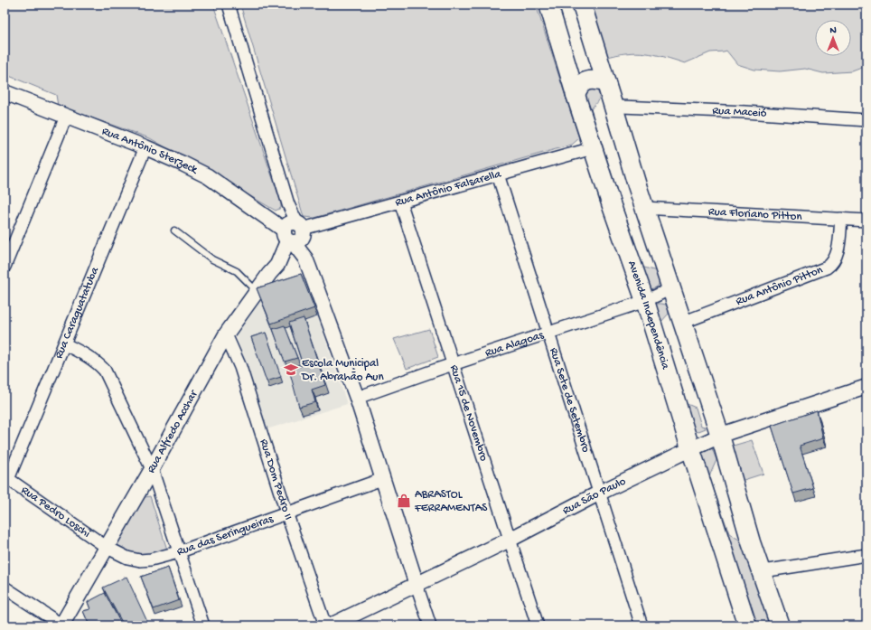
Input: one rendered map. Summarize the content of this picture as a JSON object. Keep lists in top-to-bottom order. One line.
{"streets":{"main road":["Avenida Independência"],"street":["Rua Maceió","Rua Antônio Sterzeck","Rua Antônio Falsarella","Rua Floriano Pitton","Rua Antônio Pitton","Rua Caraguatatuba","Rua Alagoas","Rua Sete de Setembro","Rua 15 de Novembro","Rua Alfredo Acchar","Rua Dom Pedro II","Rua São Paulo","Rua Pedro Loschi","Rua das Seringueiras"]},"crossings":[["Rua Antônio Sterzeck","Rua Antônio Falsarella"],["Rua Antônio Sterzeck","Rua Caraguatatuba"],["Rua Antônio Sterzeck","Rua Alfredo Acchar"],["Rua Antônio Falsarella","Avenida Independência"],["Rua Antônio Falsarella","Rua Sete de Setembro"],["Rua Antônio Falsarella","Rua 15 de Novembro"],["Rua Antônio Falsarella","Rua Alfredo Acchar"],["Rua Floriano Pitton","Rua Antônio Pitton"],["Rua Caraguatatuba","Rua Pedro Loschi"],["Avenida Independência","Rua Alagoas"],["Avenida Independência","Rua São Paulo"],["Rua Alagoas","Rua Sete de Setembro"],["Rua Alagoas","Rua 15 de Novembro"],["Rua Sete de Setembro","Rua São Paulo"],["Rua 15 de Novembro","Rua São Paulo"],["Rua Alfredo Acchar","Rua Dom Pedro II"],["Rua Alfredo Acchar","Rua Pedro Loschi"],["Rua Alfredo Acchar","Rua das Seringueiras"],["Rua Dom Pedro II","Rua das Seringueiras"],["Rua Pedro Loschi","Rua das Seringueiras"]],"places":{"school or university":["Escola Municipal Dr. Abrahão Aun"],"shop":["ABRASTOL FERRAMENTAS"]},"north":"top"}
